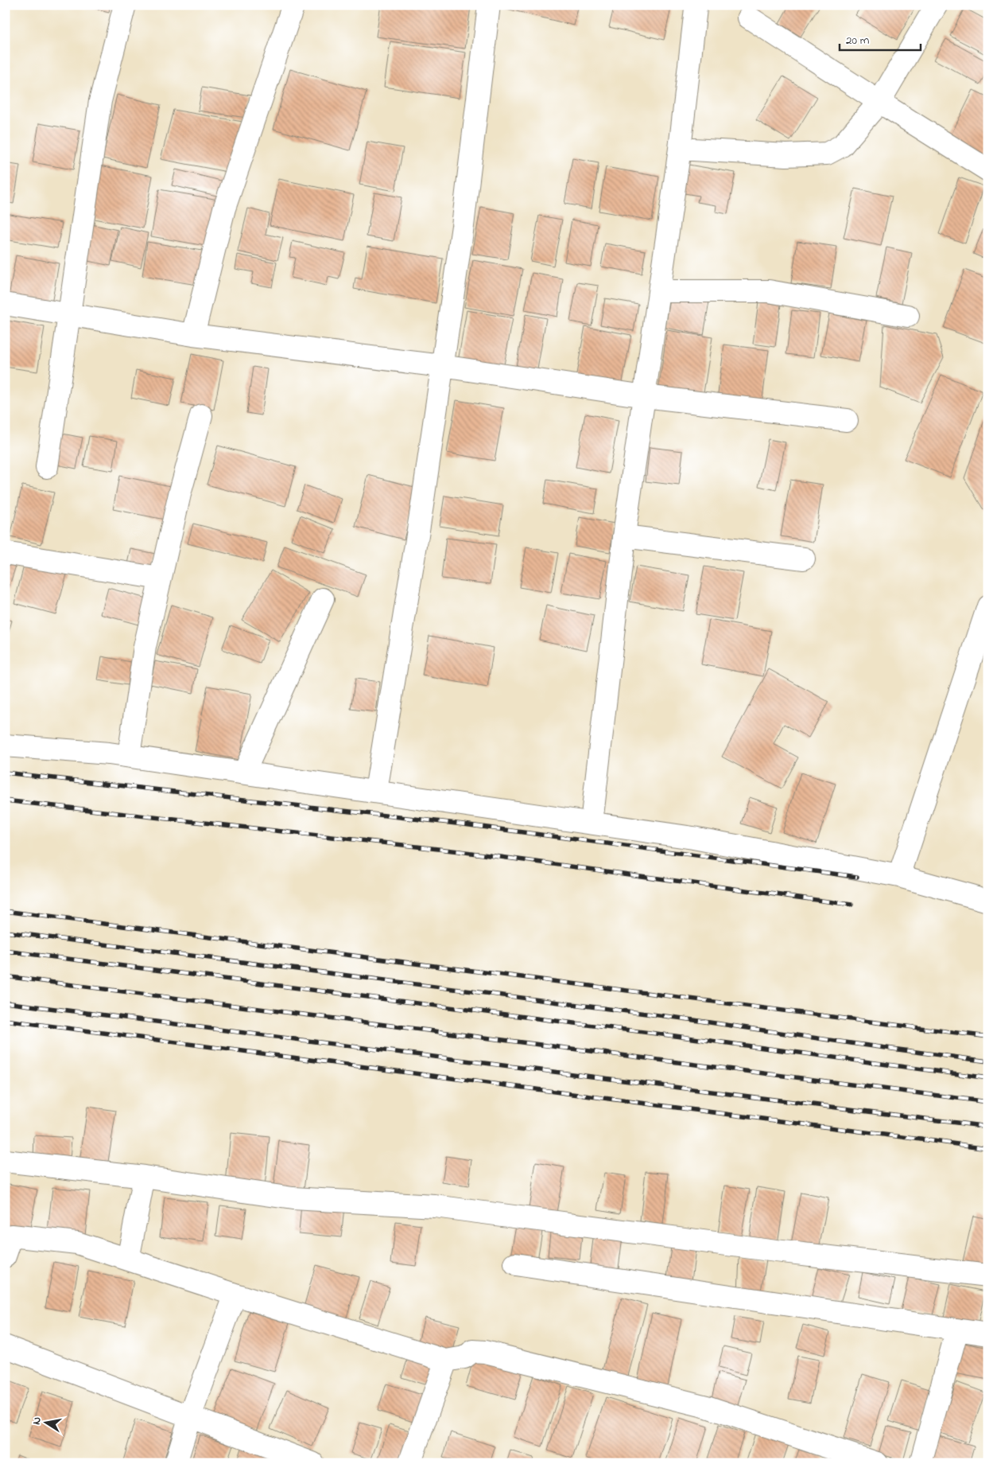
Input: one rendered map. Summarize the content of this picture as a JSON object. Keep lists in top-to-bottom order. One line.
{"scale_bar":"20 m","north":"left"}
